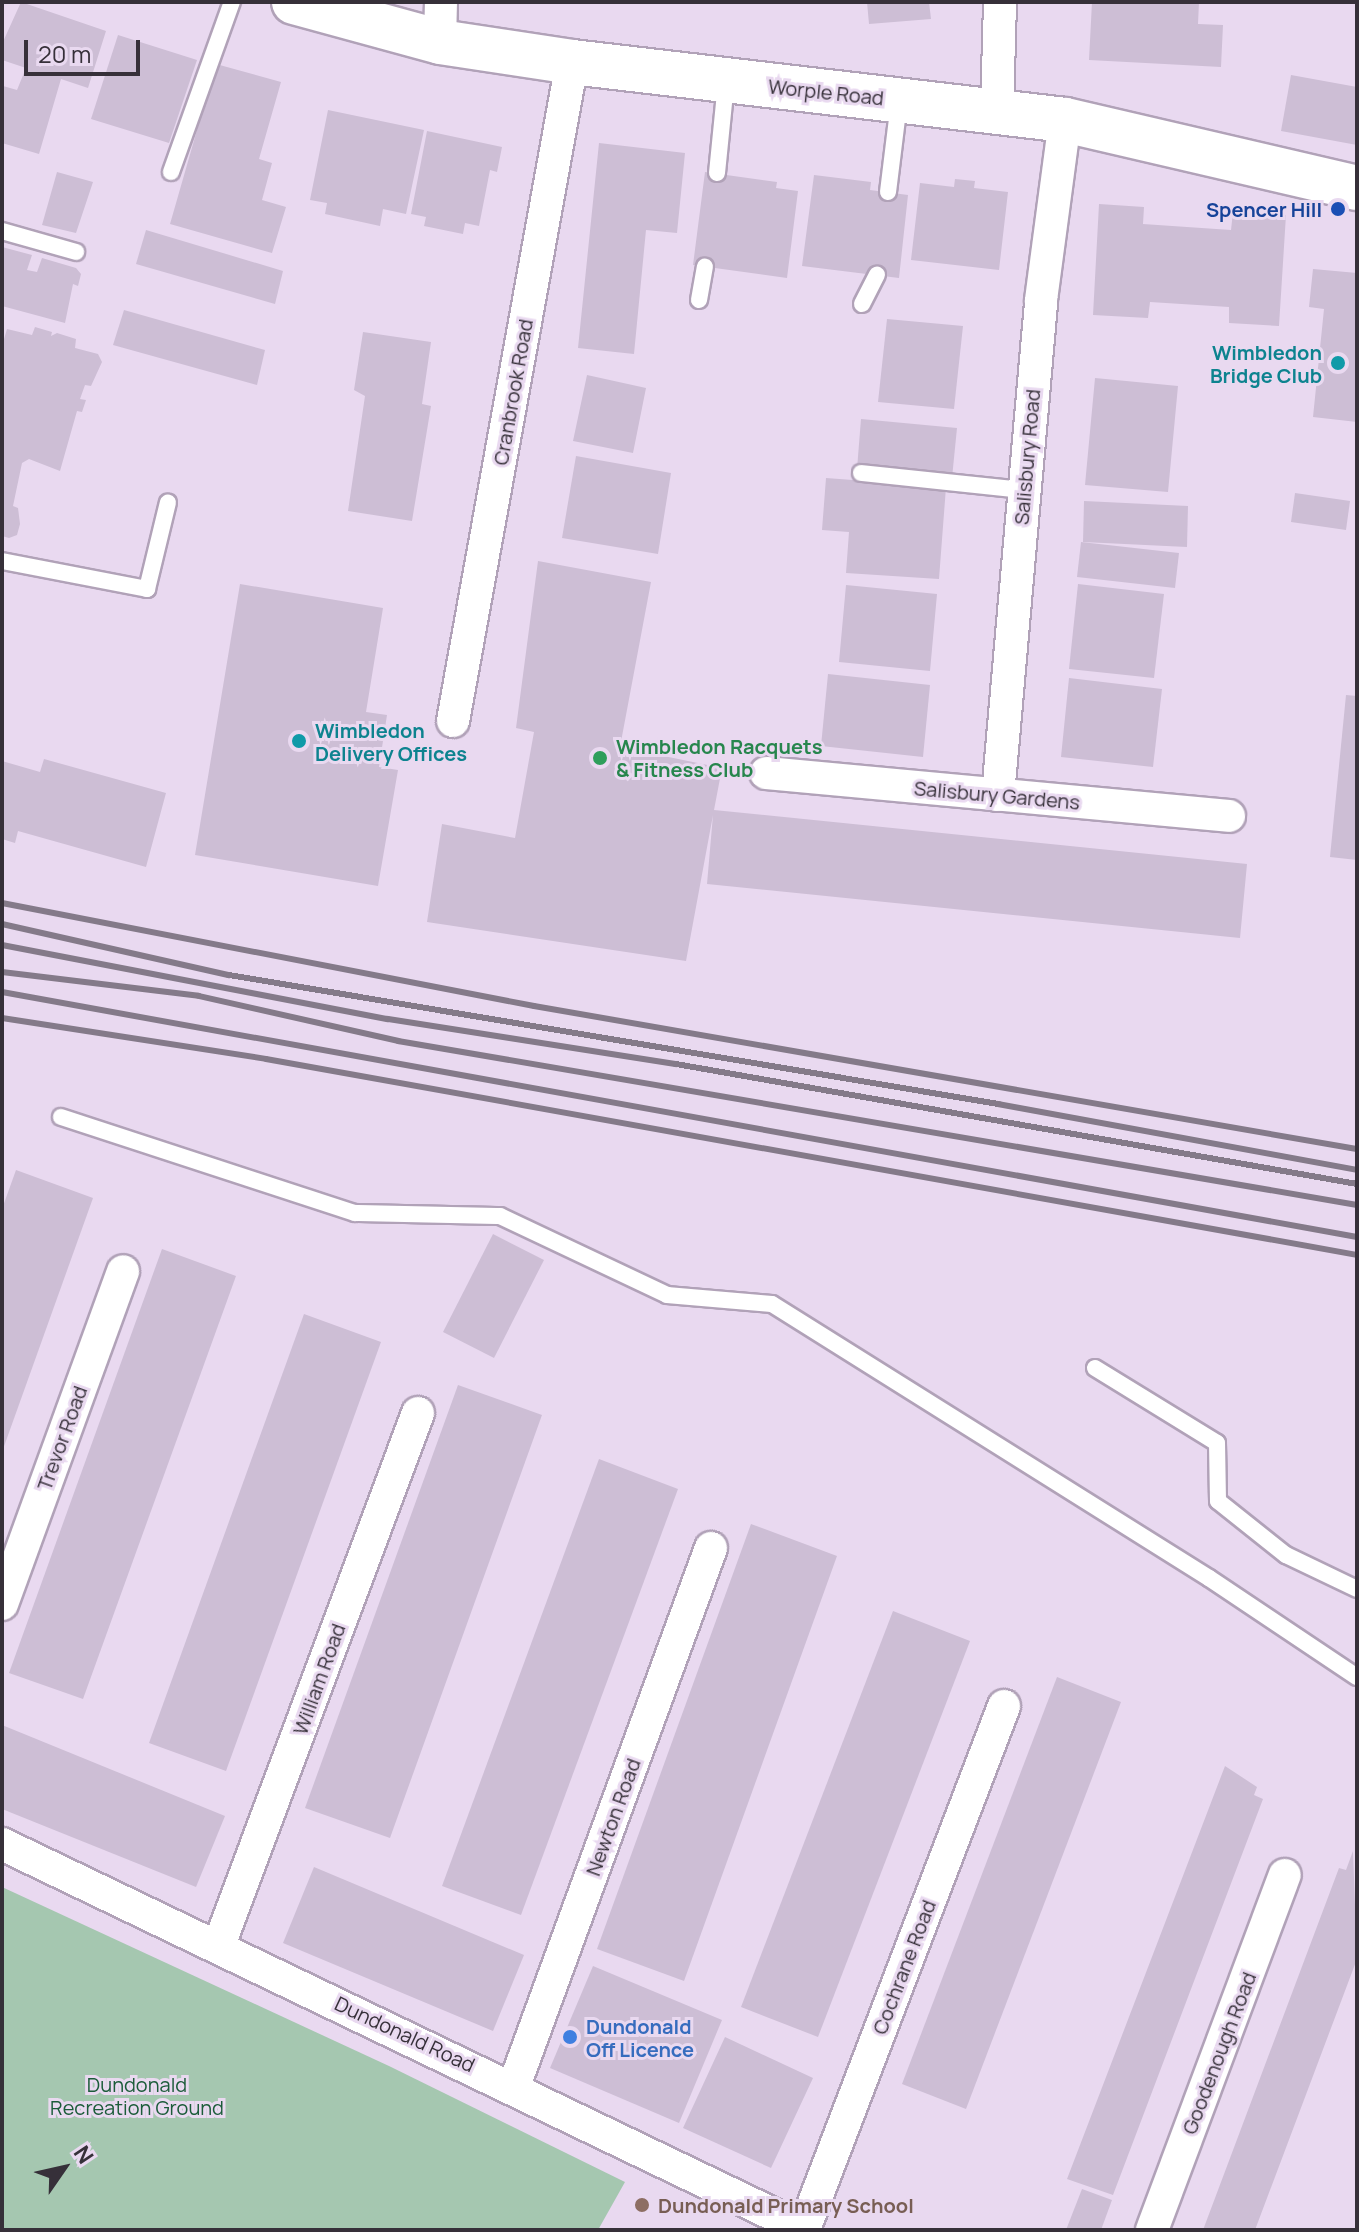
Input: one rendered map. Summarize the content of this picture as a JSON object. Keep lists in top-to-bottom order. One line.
{"streets":{"main road":["Worple Road"],"street":["Cranbrook Road","Salisbury Road","Salisbury Gardens","Trevor Road","William Road","Newton Road","Cochrane Road","Dundonald Road","Goodenough Road"]},"crossings":[["Worple Road","Cranbrook Road"],["Worple Road","Salisbury Road"],["Salisbury Road","Salisbury Gardens"],["William Road","Dundonald Road"],["Newton Road","Dundonald Road"],["Cochrane Road","Dundonald Road"]],"parks":["Dundonald Recreation Ground"],"places":["Spencer Hill","Wimbledon Bridge Club","Wimbledon Delivery Offices","Wimbledon Racquets & Fitness Club","Dundonald Off Licence","Dundonald Primary School"],"scale_bar":"20 m","north":"top right"}
